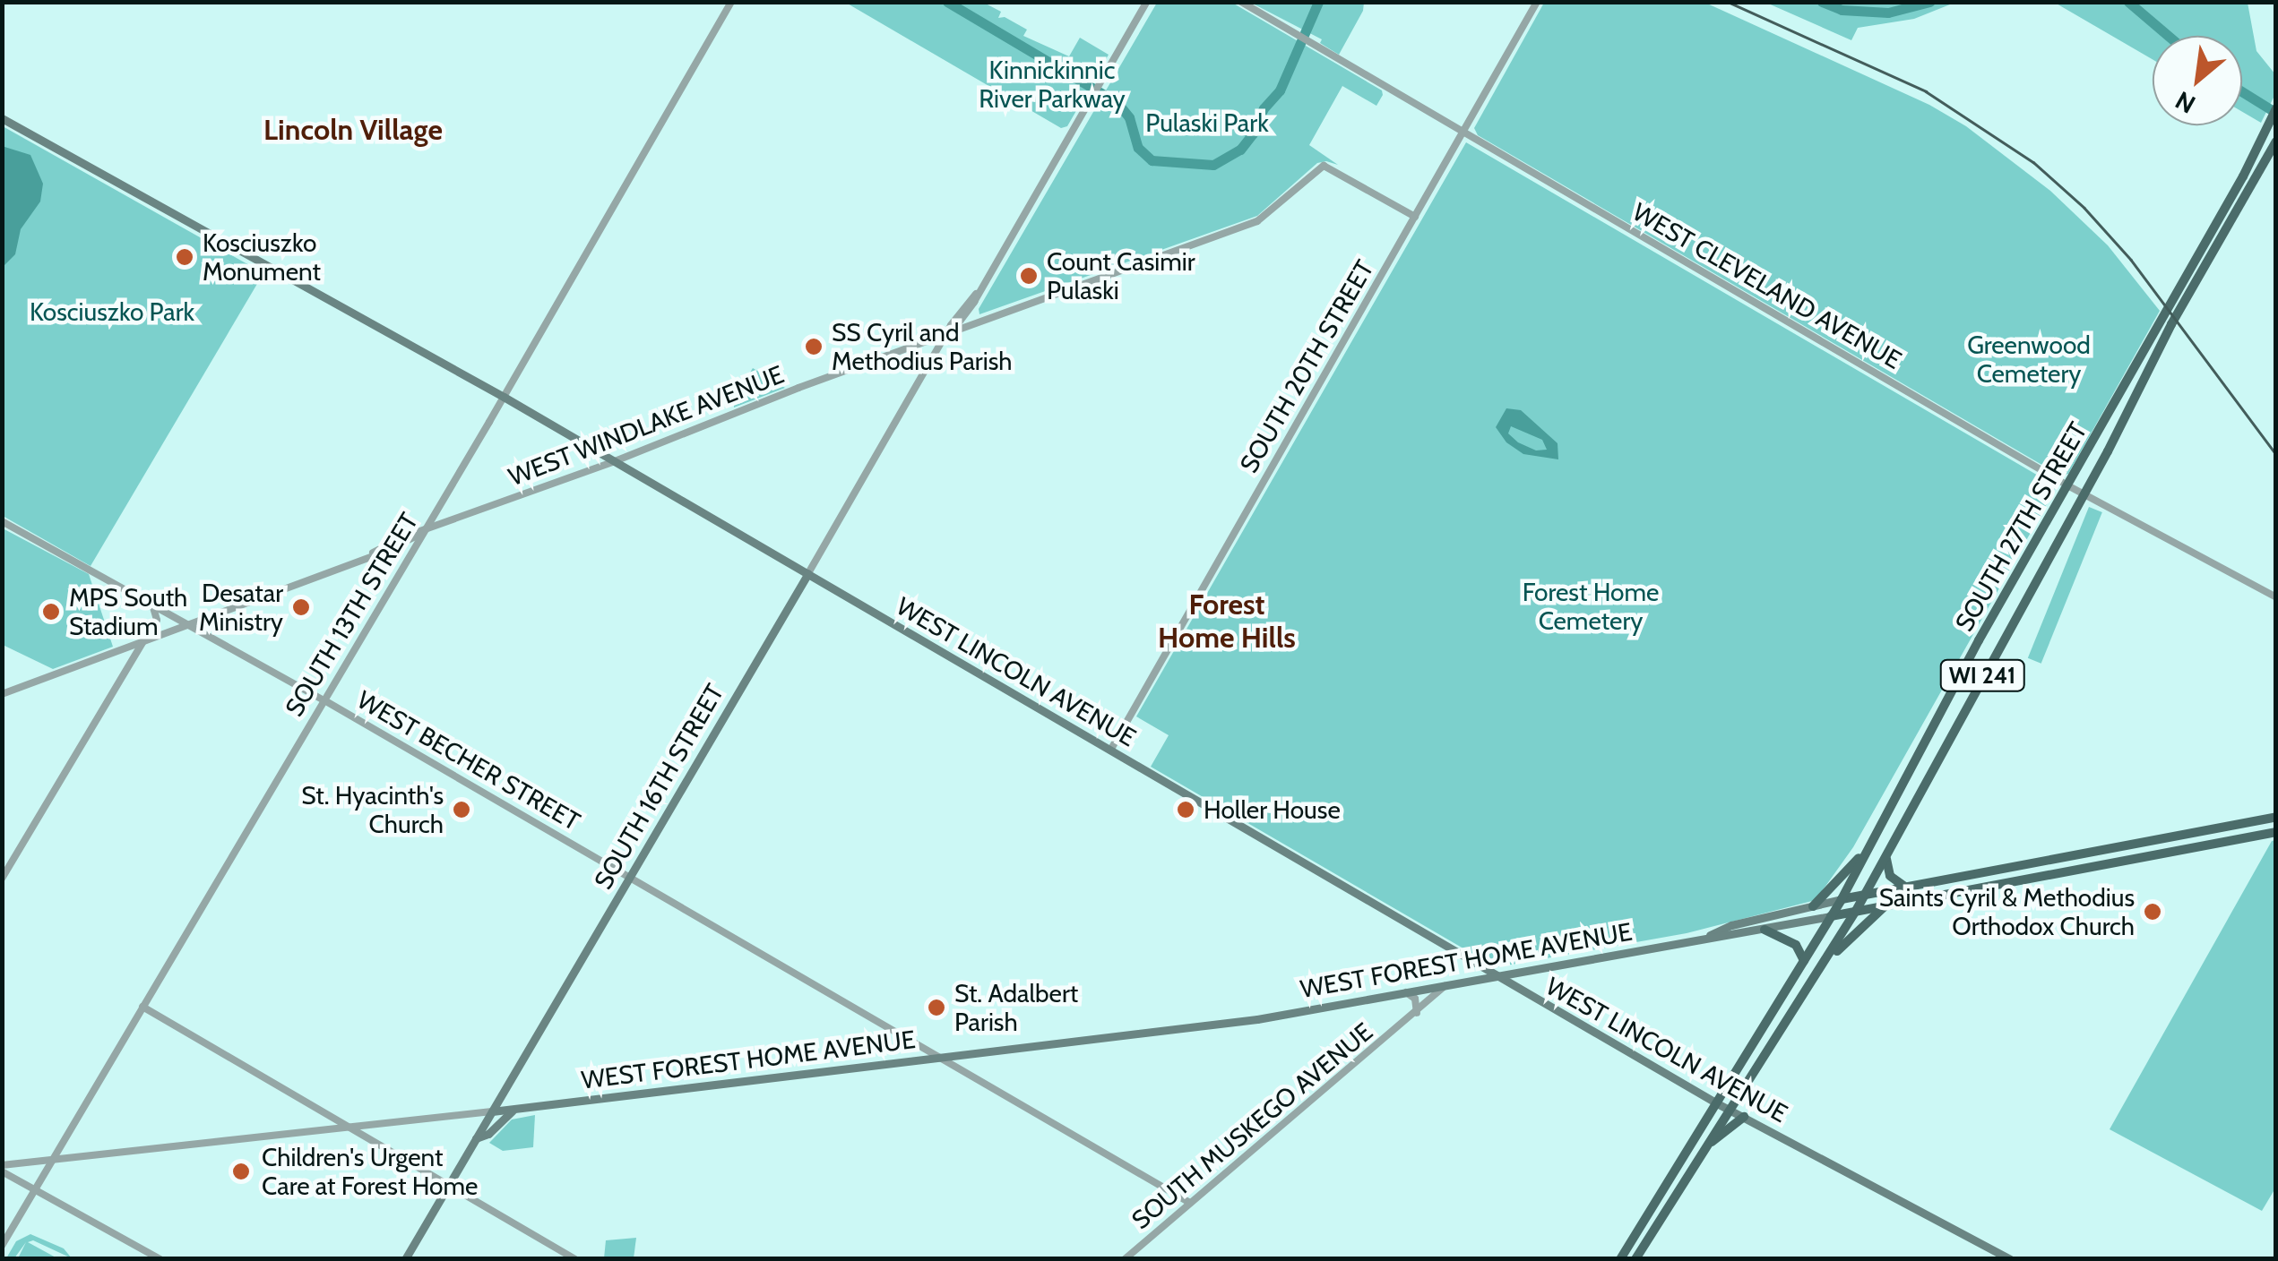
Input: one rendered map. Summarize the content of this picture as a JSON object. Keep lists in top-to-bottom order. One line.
{"streets":{"main road":["SOUTH 27TH STREET","WEST LINCOLN AVENUE","WI 241","SOUTH 16TH STREET","WEST FOREST HOME AVENUE"],"street":["WEST CLEVELAND AVENUE","SOUTH 20TH STREET","WEST WINDLAKE AVENUE","SOUTH 13TH STREET","WEST BECHER STREET","SOUTH MUSKEGO AVENUE"]},"crossings":[["WEST CLEVELAND AVENUE","SOUTH 20TH STREET"],["WEST CLEVELAND AVENUE","SOUTH 27TH STREET"],["SOUTH 20TH STREET","WEST WINDLAKE AVENUE"],["SOUTH 20TH STREET","WEST LINCOLN AVENUE"],["WEST WINDLAKE AVENUE","SOUTH 13TH STREET"],["WEST WINDLAKE AVENUE","WEST LINCOLN AVENUE"],["WEST WINDLAKE AVENUE","WEST BECHER STREET"],["WEST WINDLAKE AVENUE","SOUTH 16TH STREET"],["SOUTH 27TH STREET","WEST LINCOLN AVENUE"],["SOUTH 27TH STREET","WEST FOREST HOME AVENUE"],["SOUTH 13TH STREET","WEST LINCOLN AVENUE"],["SOUTH 13TH STREET","WEST BECHER STREET"],["SOUTH 13TH STREET","WEST FOREST HOME AVENUE"],["WEST LINCOLN AVENUE","SOUTH 16TH STREET"],["WEST LINCOLN AVENUE","WEST FOREST HOME AVENUE"],["WEST BECHER STREET","SOUTH 16TH STREET"],["WEST BECHER STREET","WEST FOREST HOME AVENUE"],["WEST BECHER STREET","SOUTH MUSKEGO AVENUE"],["SOUTH 16TH STREET","WEST FOREST HOME AVENUE"],["WEST FOREST HOME AVENUE","SOUTH MUSKEGO AVENUE"]],"districts":["Lincoln Village","Forest Home Hills"],"parks":["Kinnickinnic River Parkway","Pulaski Park","Kosciuszko Park","Greenwood Cemetery","Forest Home Cemetery"],"places":["Kosciuszko Monument","Count Casimir Pulaski","SS Cyril and Methodius Parish","Desatar Ministry","MPS South Stadium","St. Hyacinth's Church","Holler House","Saints Cyril & Methodius Orthodox Church","St. Adalbert Parish","Children's Urgent Care at Forest Home"],"north":"bottom left"}
